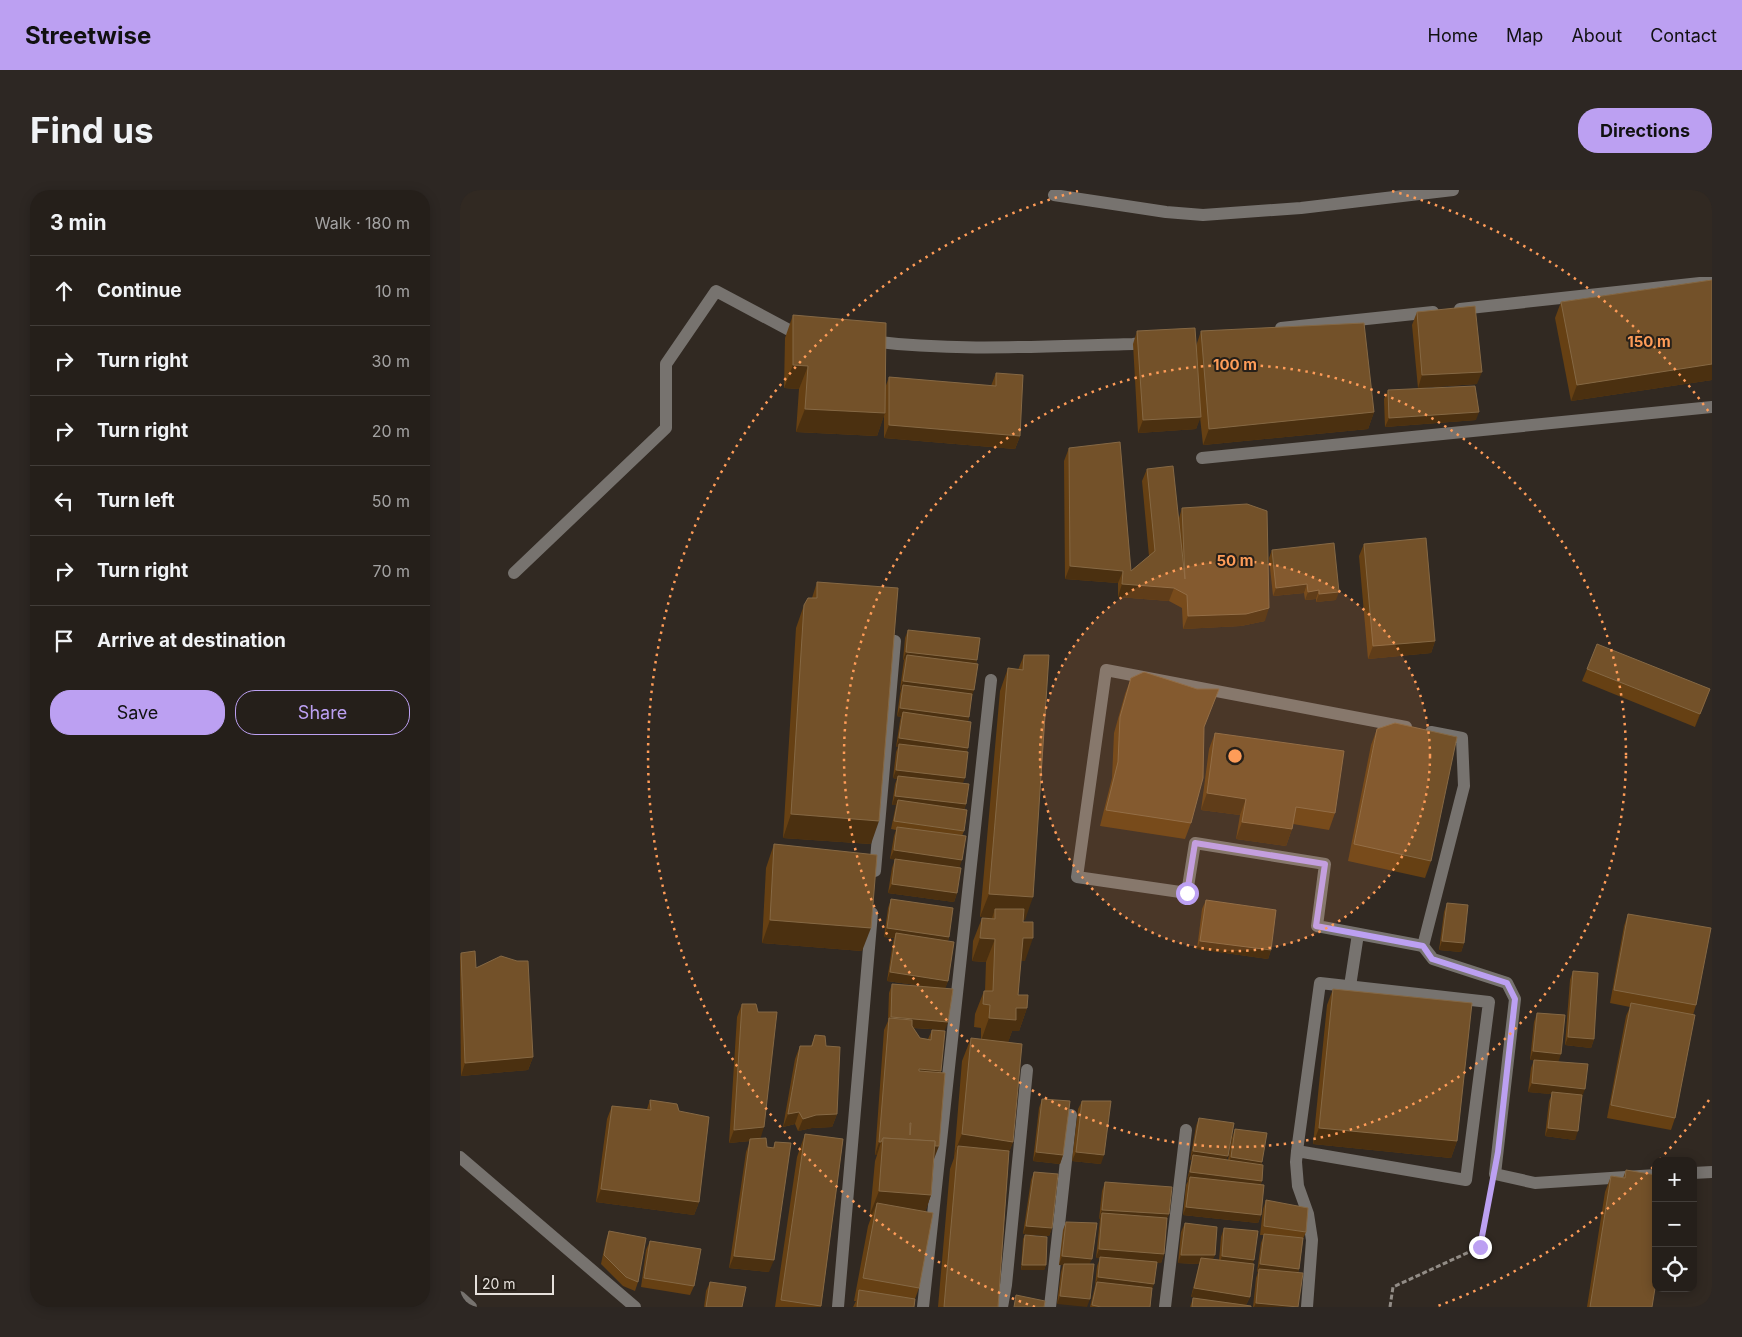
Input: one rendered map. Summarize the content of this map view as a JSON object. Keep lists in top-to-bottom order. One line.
{"scale_bar":"20 m","page":{"header":"Streetwise","nav":["Home","Map","About","Contact"],"buttons":["Directions",["Save","Share"]],"title":"Find us","heading":["3 min","Walk · 180 m"],"list":[["Continue","10 m"],["Turn right","30 m"],["Turn right","20 m"],["Turn left","50 m"],["Turn right","70 m"],"Arrive at destination"],"map_buttons":["+","−"],"scale":"20 m"},"rings":["150 m","100 m","50 m"]}
